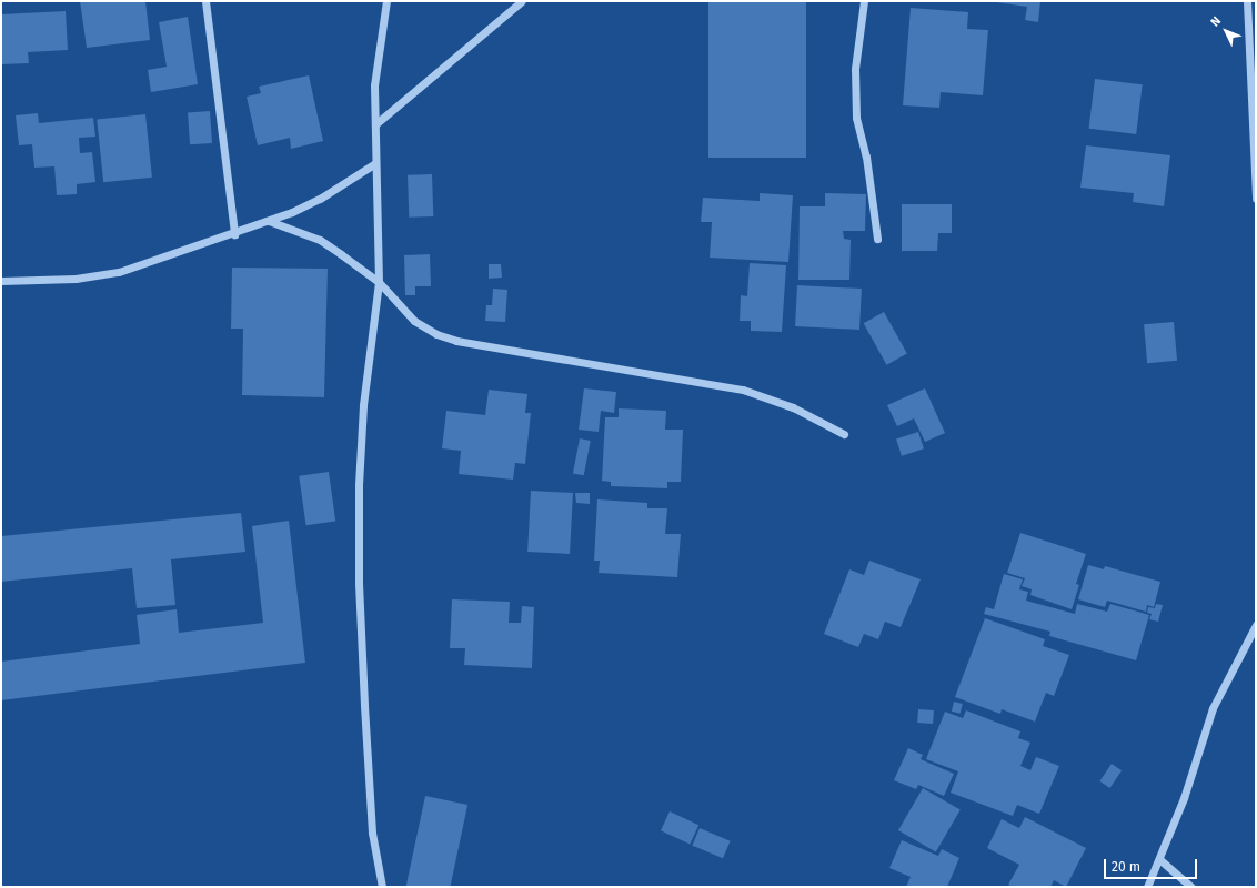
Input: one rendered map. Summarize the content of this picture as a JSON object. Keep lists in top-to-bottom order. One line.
{"scale_bar":"20 m","north":"top left"}
